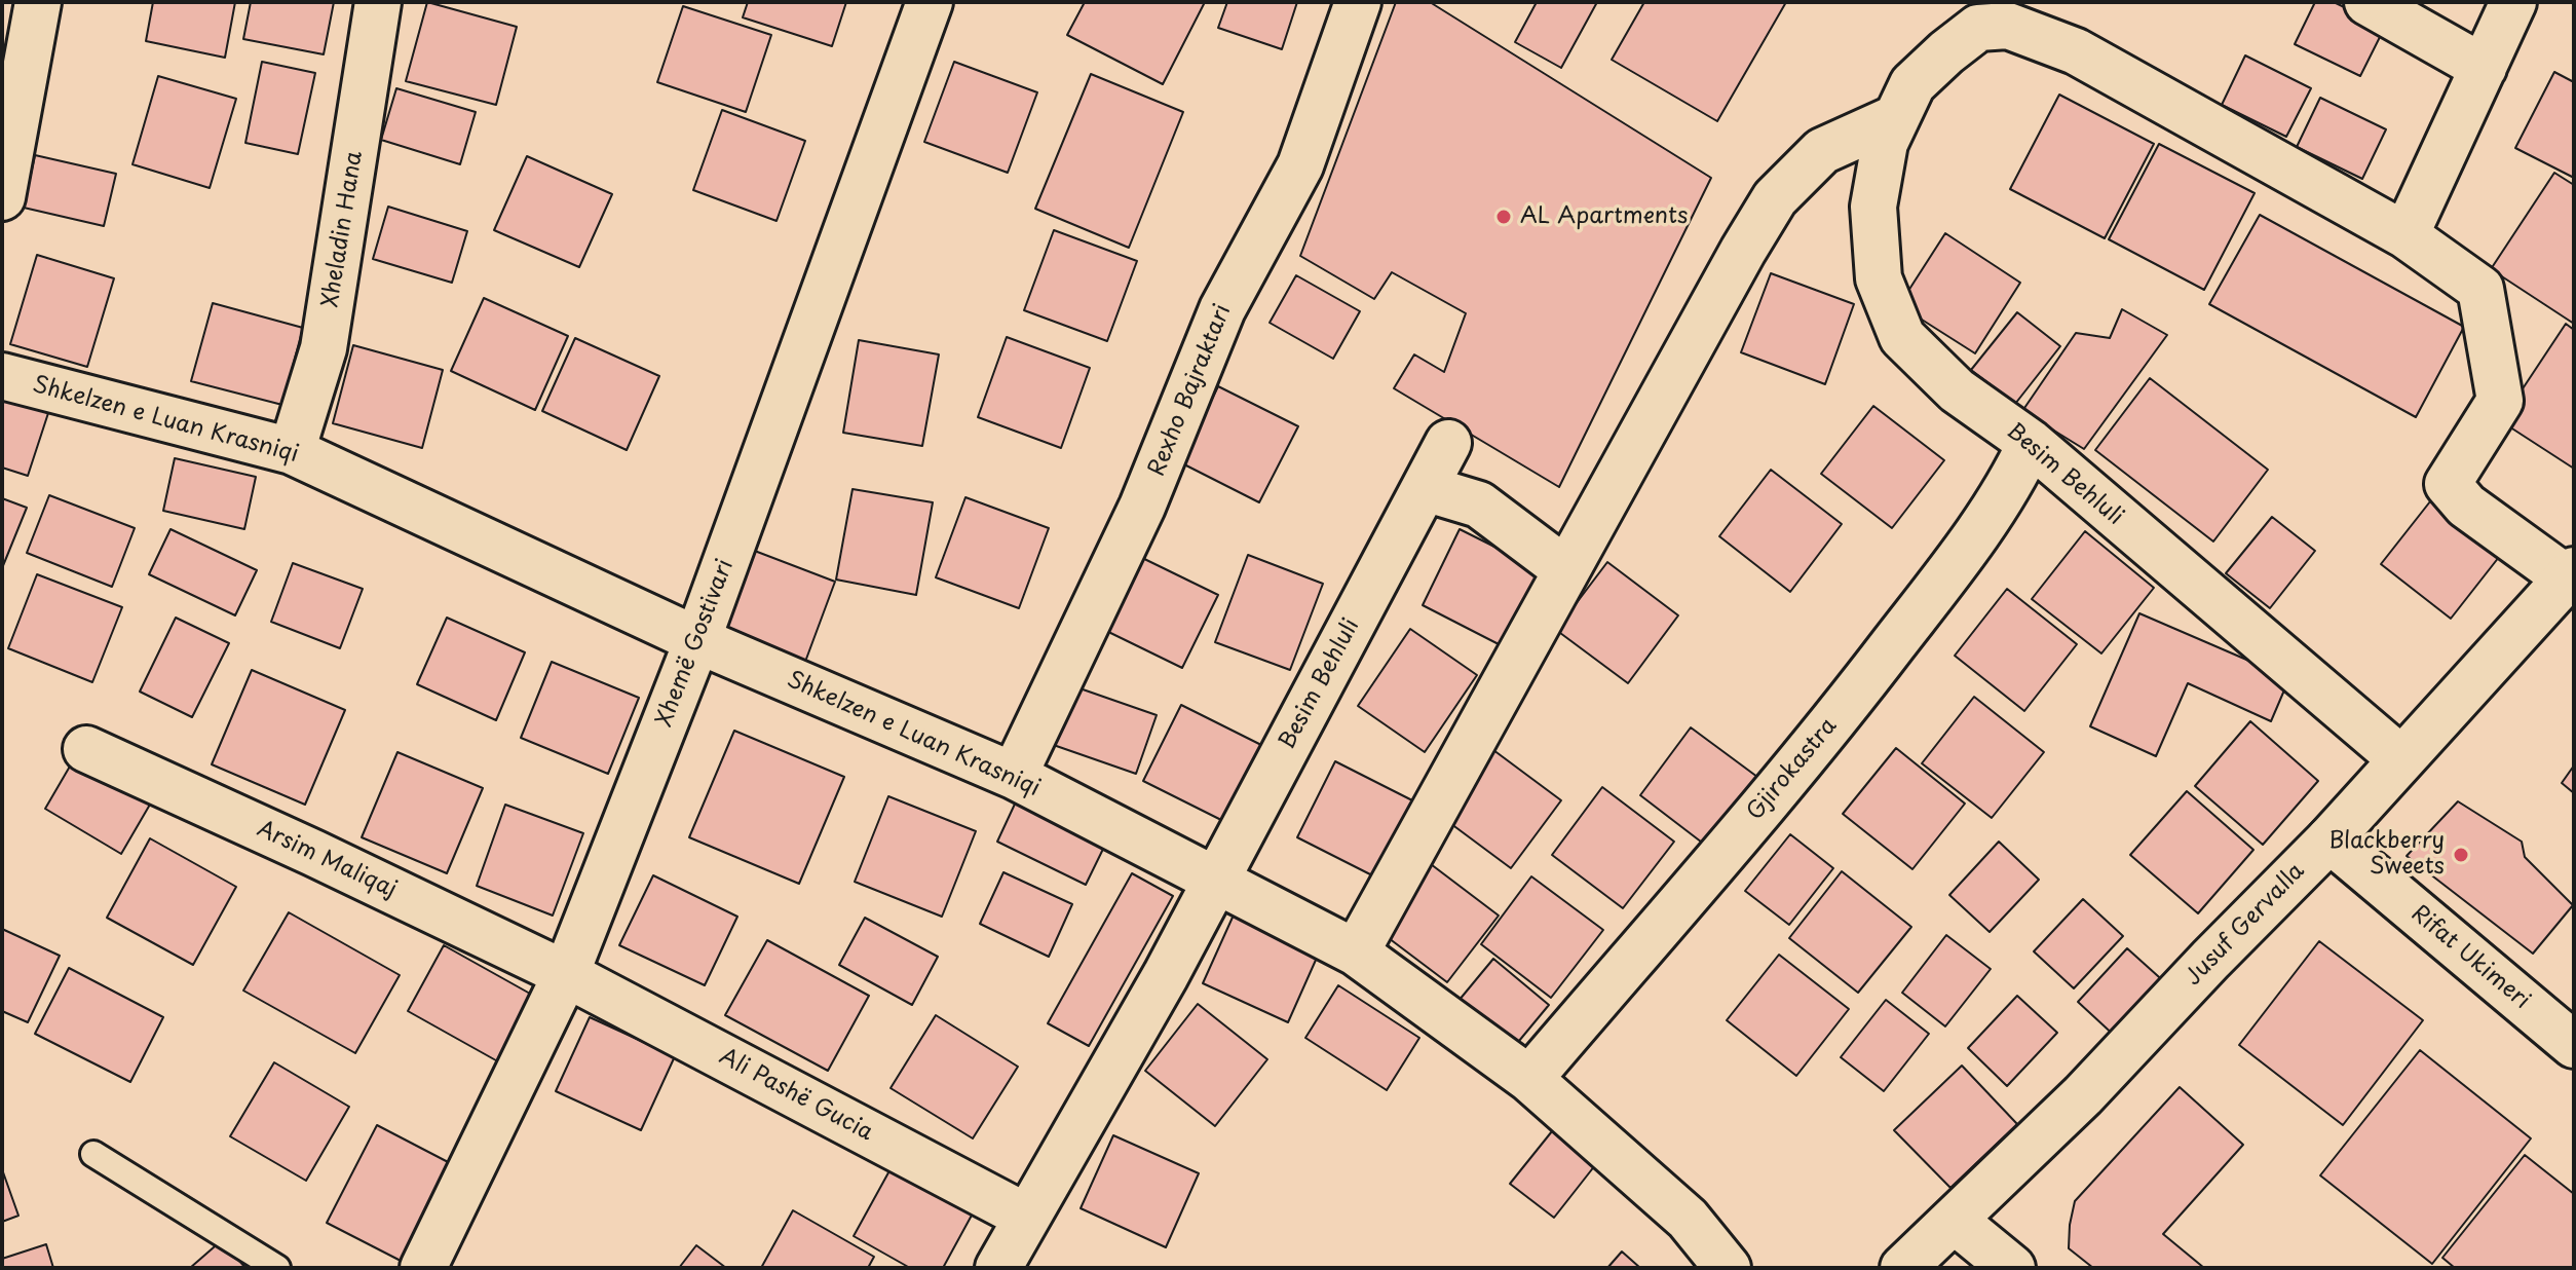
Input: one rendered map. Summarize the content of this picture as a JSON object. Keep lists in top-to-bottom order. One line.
{"streets":{"street":["Xheladin Hana","Rexho Bajraktari","Shkelzen e Luan Krasniqi","Besim Behluli","Xhemë Gostivari","Gjirokastra","Arsim Maliqaj","Jusuf Gervalla","Rifat Ukimeri","Ali Pashë Gucia"]},"crossings":[["Xheladin Hana","Shkelzen e Luan Krasniqi"],["Rexho Bajraktari","Shkelzen e Luan Krasniqi"],["Shkelzen e Luan Krasniqi","Besim Behluli"],["Shkelzen e Luan Krasniqi","Xhemë Gostivari"],["Shkelzen e Luan Krasniqi","Gjirokastra"],["Besim Behluli","Gjirokastra"],["Besim Behluli","Jusuf Gervalla"],["Xhemë Gostivari","Arsim Maliqaj"],["Xhemë Gostivari","Ali Pashë Gucia"],["Arsim Maliqaj","Ali Pashë Gucia"],["Jusuf Gervalla","Rifat Ukimeri"]],"places":["AL Apartments","Blackberry Sweets"]}
